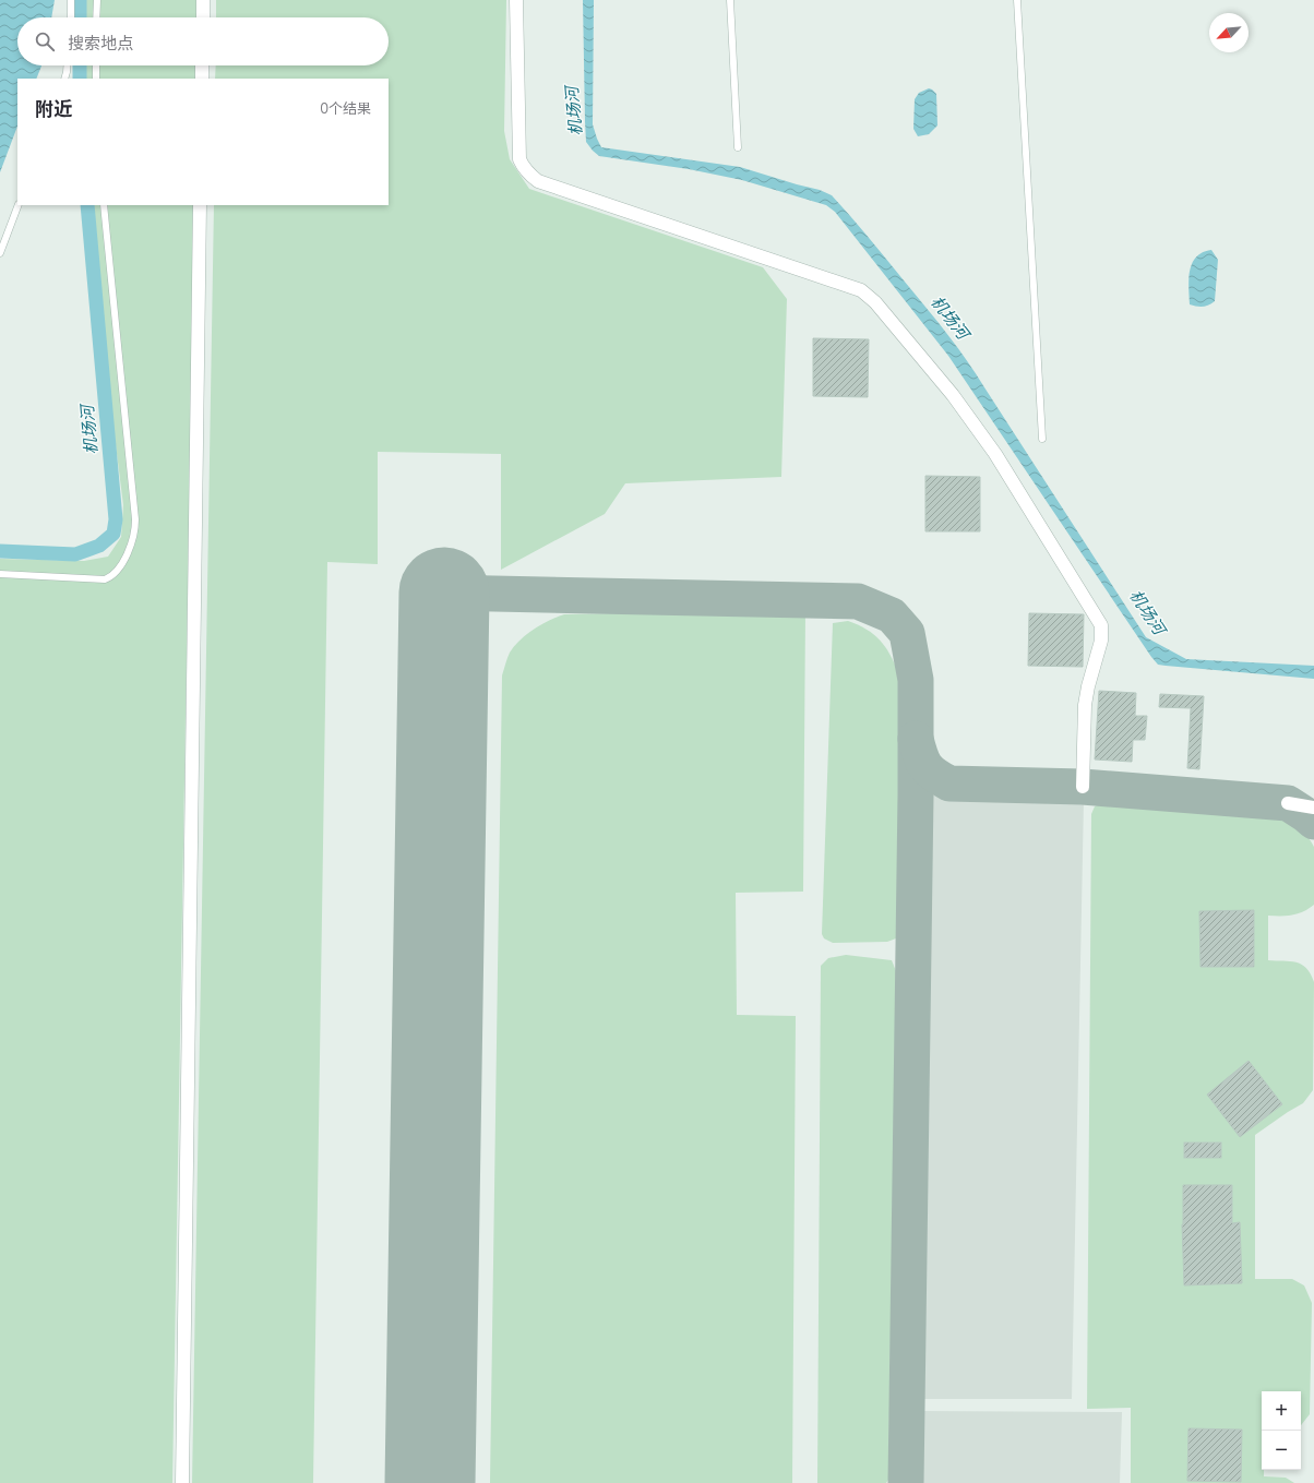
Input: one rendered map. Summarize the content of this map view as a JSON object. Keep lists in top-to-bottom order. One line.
{"water":["机场河"],"north":"bottom left","page":{"search":"搜索地点","heading":["附近","0个结果"],"map_buttons":["+","−"]}}
